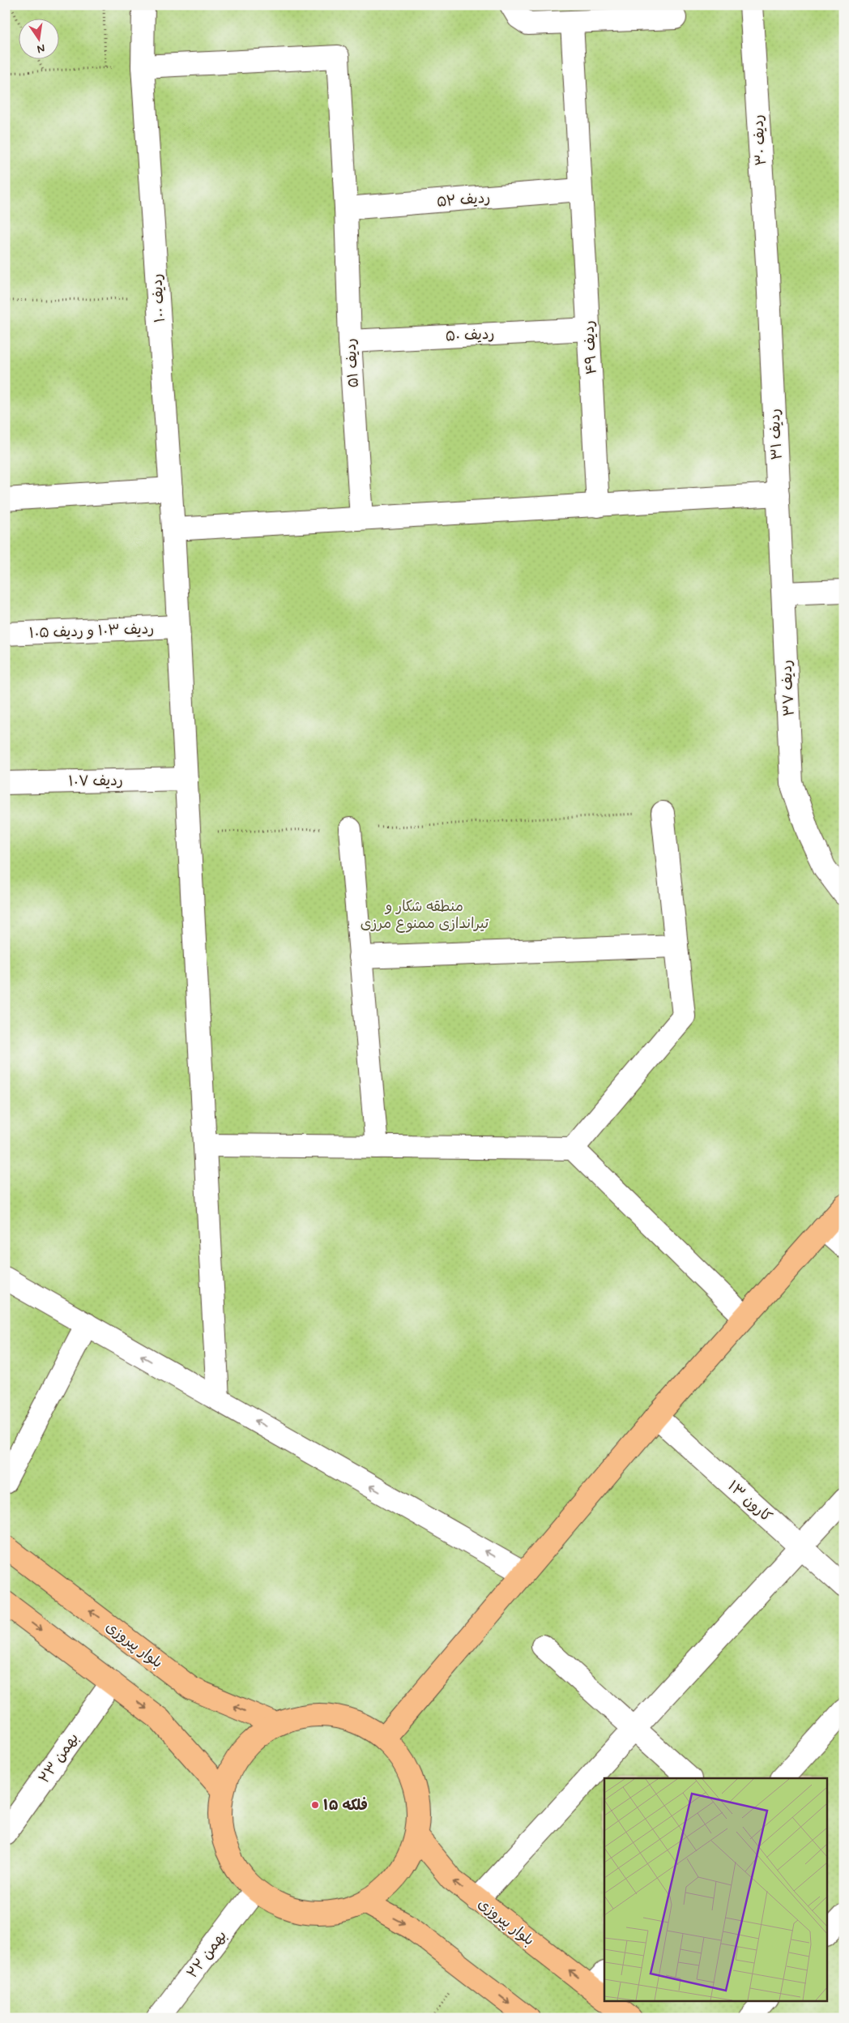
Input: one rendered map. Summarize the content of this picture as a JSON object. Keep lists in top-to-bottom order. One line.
{"streets":{"main road":["بلوار پیروزی"],"street":["ردیف ۳۰","ردیف ۵۲","ردیف ۱۰۰","ردیف ۵۰","ردیف ۴۹","ردیف ۵۱","ردیف ۳۱","ردیف ۱۰۳ و ردیف ۱۰۵","ردیف ۳۷","ردیف ۱۰۷","کارون ۱۳","بهمن ۲۳","بهمن ۲۲"]},"crossings":[["ردیف ۳۰","ردیف ۳۱"],["ردیف ۵۲","ردیف ۴۹"],["ردیف ۵۲","ردیف ۵۱"],["ردیف ۱۰۰","ردیف ۵۱"],["ردیف ۱۰۰","ردیف ۱۰۳ و ردیف ۱۰۵"],["ردیف ۱۰۰","ردیف ۱۰۷"],["ردیف ۵۰","ردیف ۴۹"],["ردیف ۵۰","ردیف ۵۱"],["ردیف ۳۱","ردیف ۳۷"]],"parks":["منطقه شکار و تیراندازی ممنوع مرزی"],"places":["فلکه ۱۵"],"north":"bottom"}
